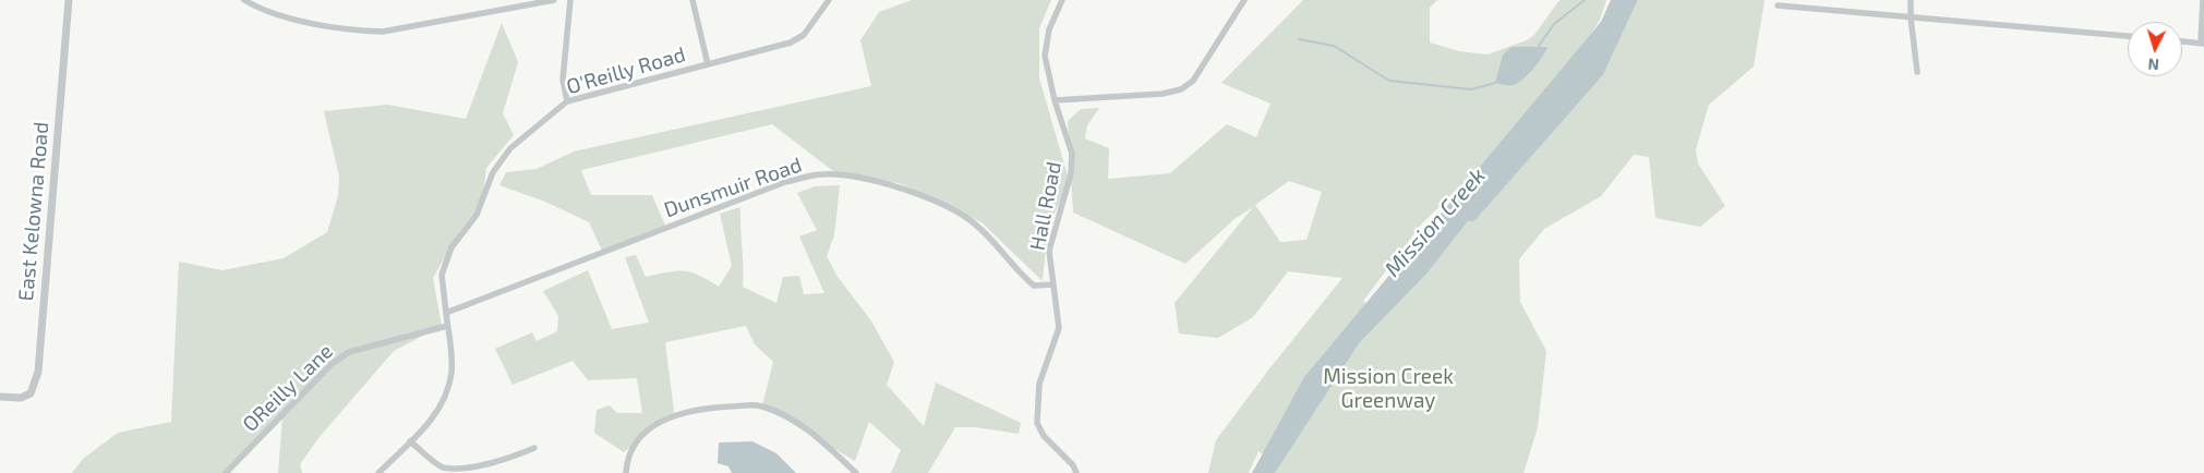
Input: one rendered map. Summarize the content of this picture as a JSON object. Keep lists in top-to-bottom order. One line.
{"streets":{"street":["O'Reilly Road","Dunsmuir Road","Hall Road","East Kelowna Road","OReilly Lane"]},"crossings":[["O'Reilly Road","Dunsmuir Road"],["Dunsmuir Road","Hall Road"]],"water":["Mission Creek"],"parks":["Mission Creek Greenway"],"north":"bottom"}
